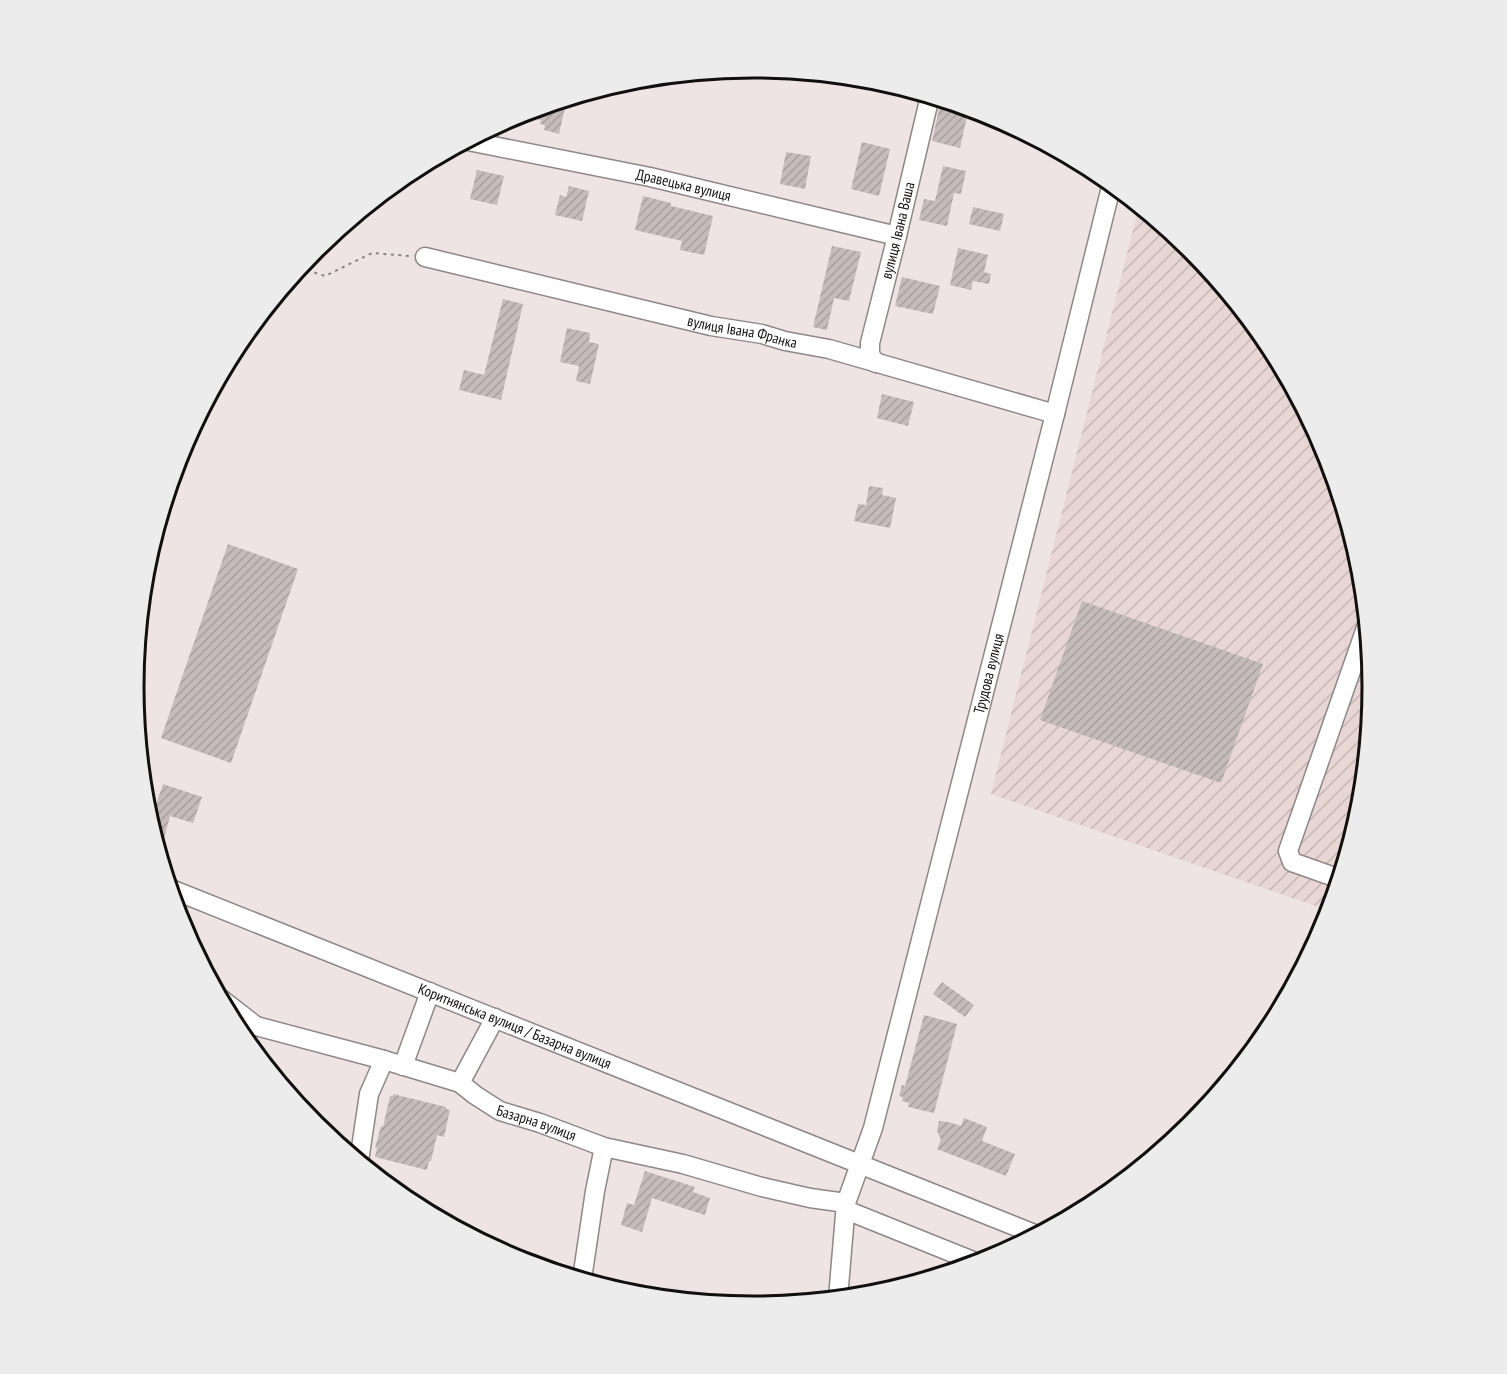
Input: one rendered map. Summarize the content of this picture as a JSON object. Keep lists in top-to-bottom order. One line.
{"streets":{"street":["Дравецька вулиця","вулиця Івана Ваша","вулиця Івана Франка","Трудова вулиця","Коритнянська вулиця / Базарна вулиця","Базарна вулиця"]},"crossings":[["Дравецька вулиця","вулиця Івана Ваша"],["вулиця Івана Ваша","вулиця Івана Франка"],["вулиця Івана Франка","Трудова вулиця"],["Трудова вулиця","Коритнянська вулиця / Базарна вулиця"],["Трудова вулиця","Базарна вулиця"]]}
